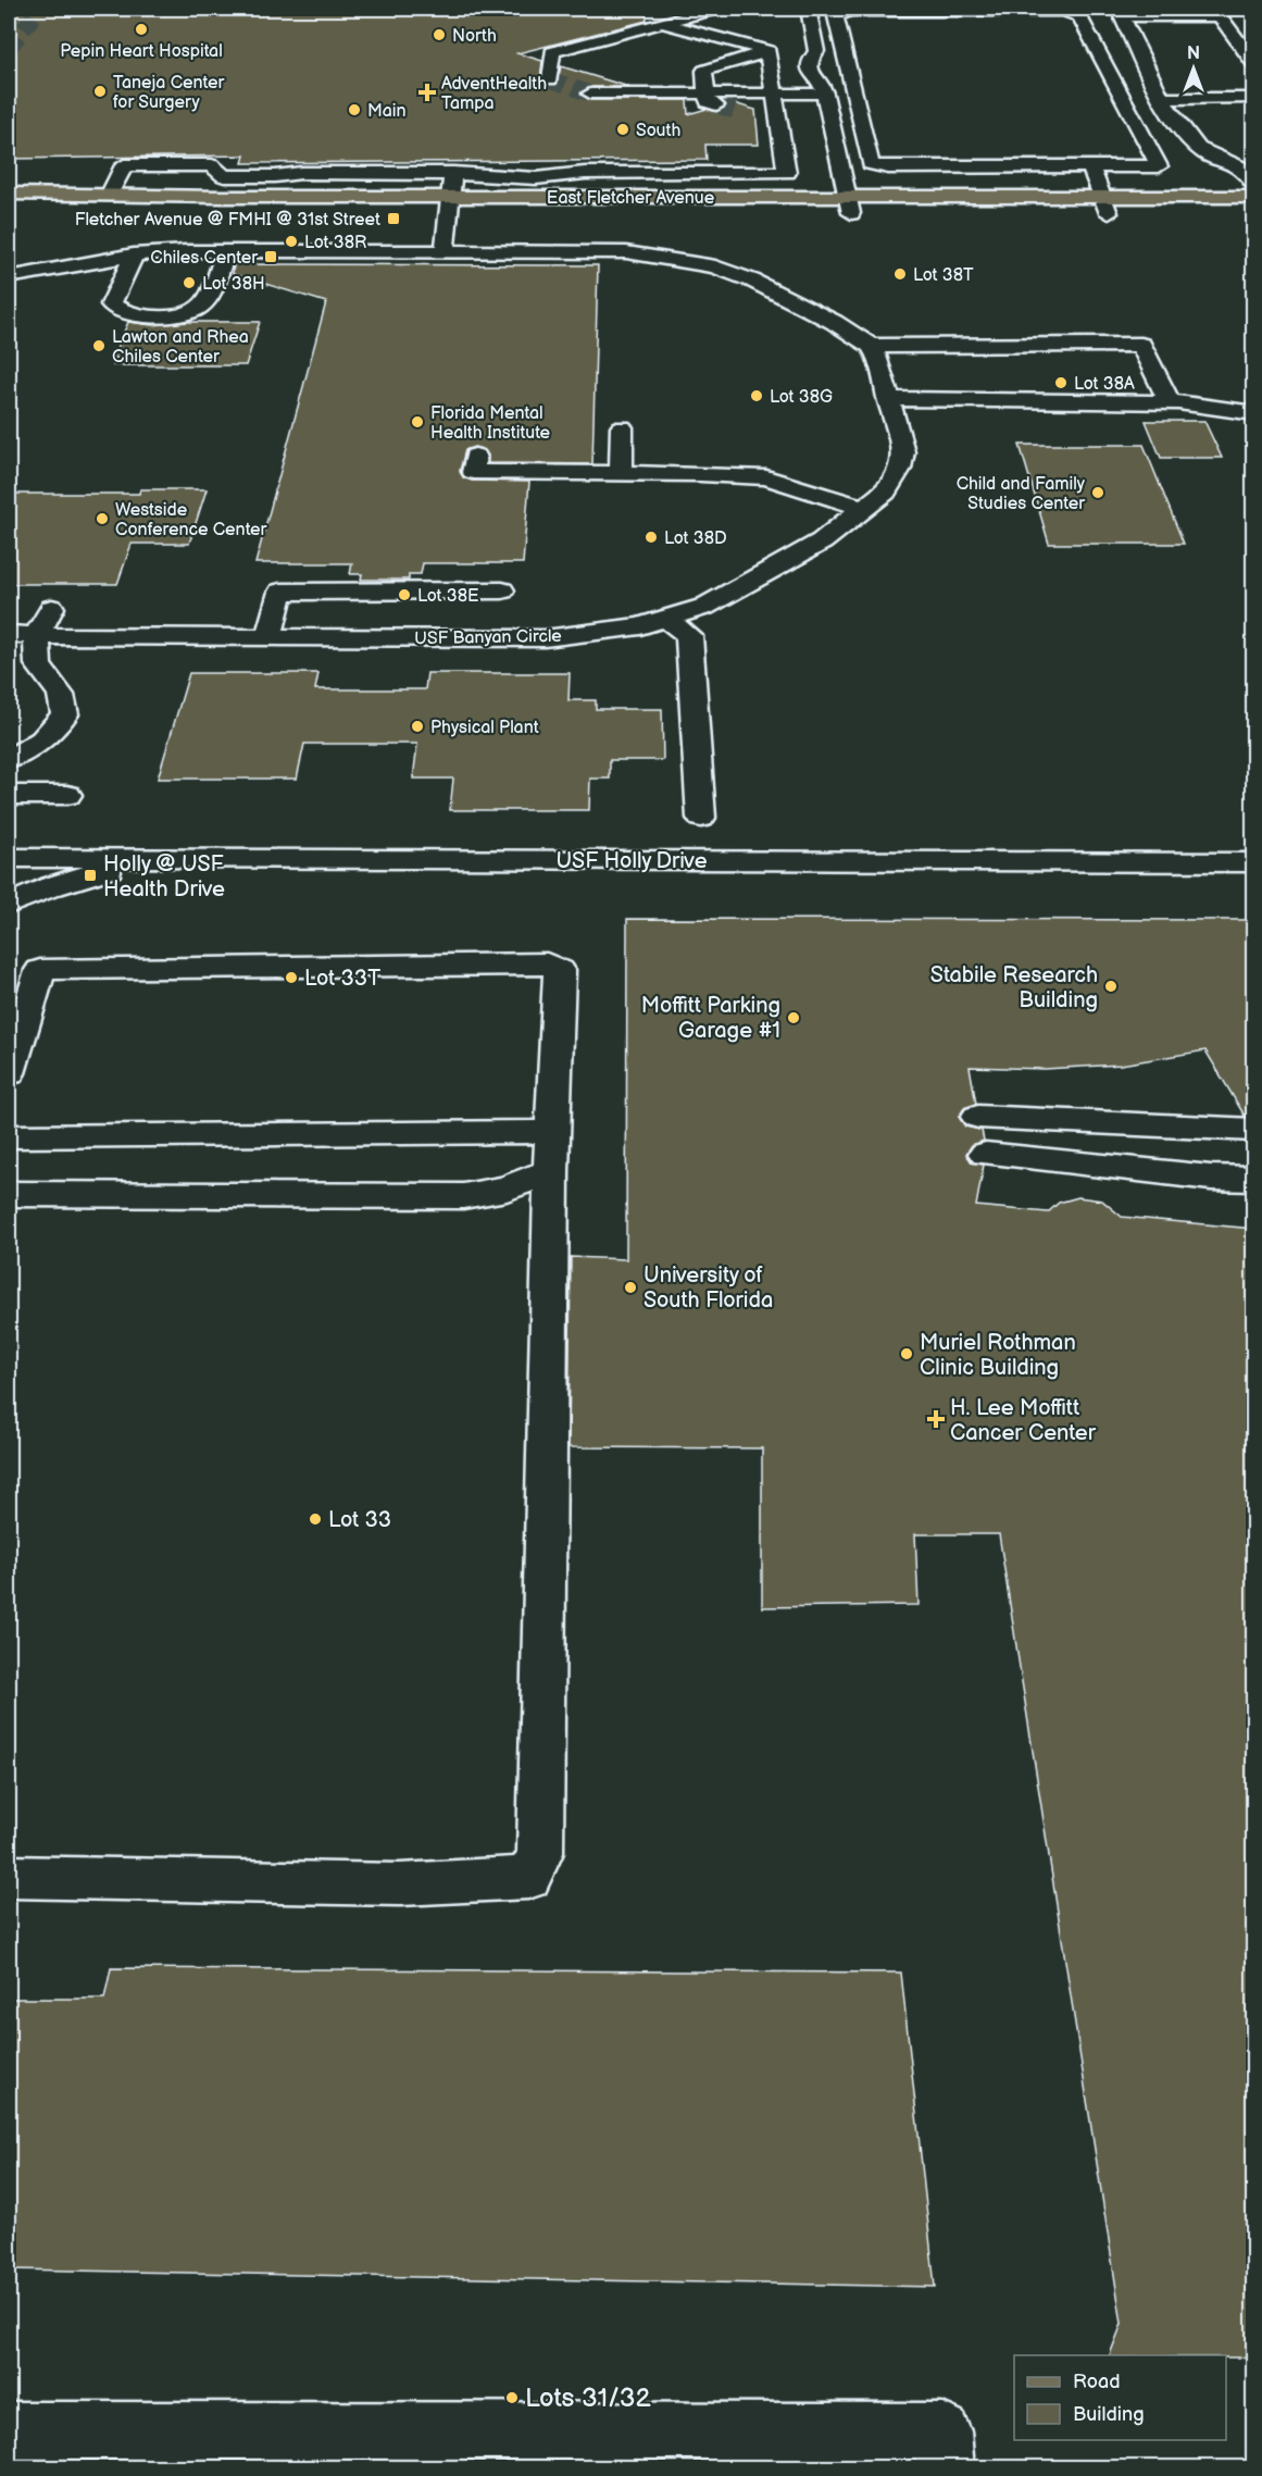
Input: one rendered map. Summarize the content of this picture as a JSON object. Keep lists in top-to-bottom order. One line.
{"streets":{"main road":["East Fletcher Avenue"],"street":["USF Banyan Circle","USF Holly Drive"]},"places":{"other":["Pepin Heart Hospital","North","Taneja Center for Surgery","Main","South","Lot 38R","Lot 38T","Lot 38H","Lawton and Rhea Chiles Center","Lot 38A","Lot 38G","Florida Mental Health Institute","Child and Family Studies Center","Westside Conference Center","Lot 38D","Lot 38E","Physical Plant","Lot 33T","Stabile Research Building","Moffitt Parking Garage #1","University of South Florida","Muriel Rothman Clinic Building","Lot 33","Lots 31/32"],"health":["AdventHealth Tampa","H. Lee Moffitt Cancer Center"],"transit":["Fletcher Avenue @ FMHI @ 31st Street","Chiles Center","Holly @ USF Health Drive"]},"legend":["Road","Building"],"north":"top"}
